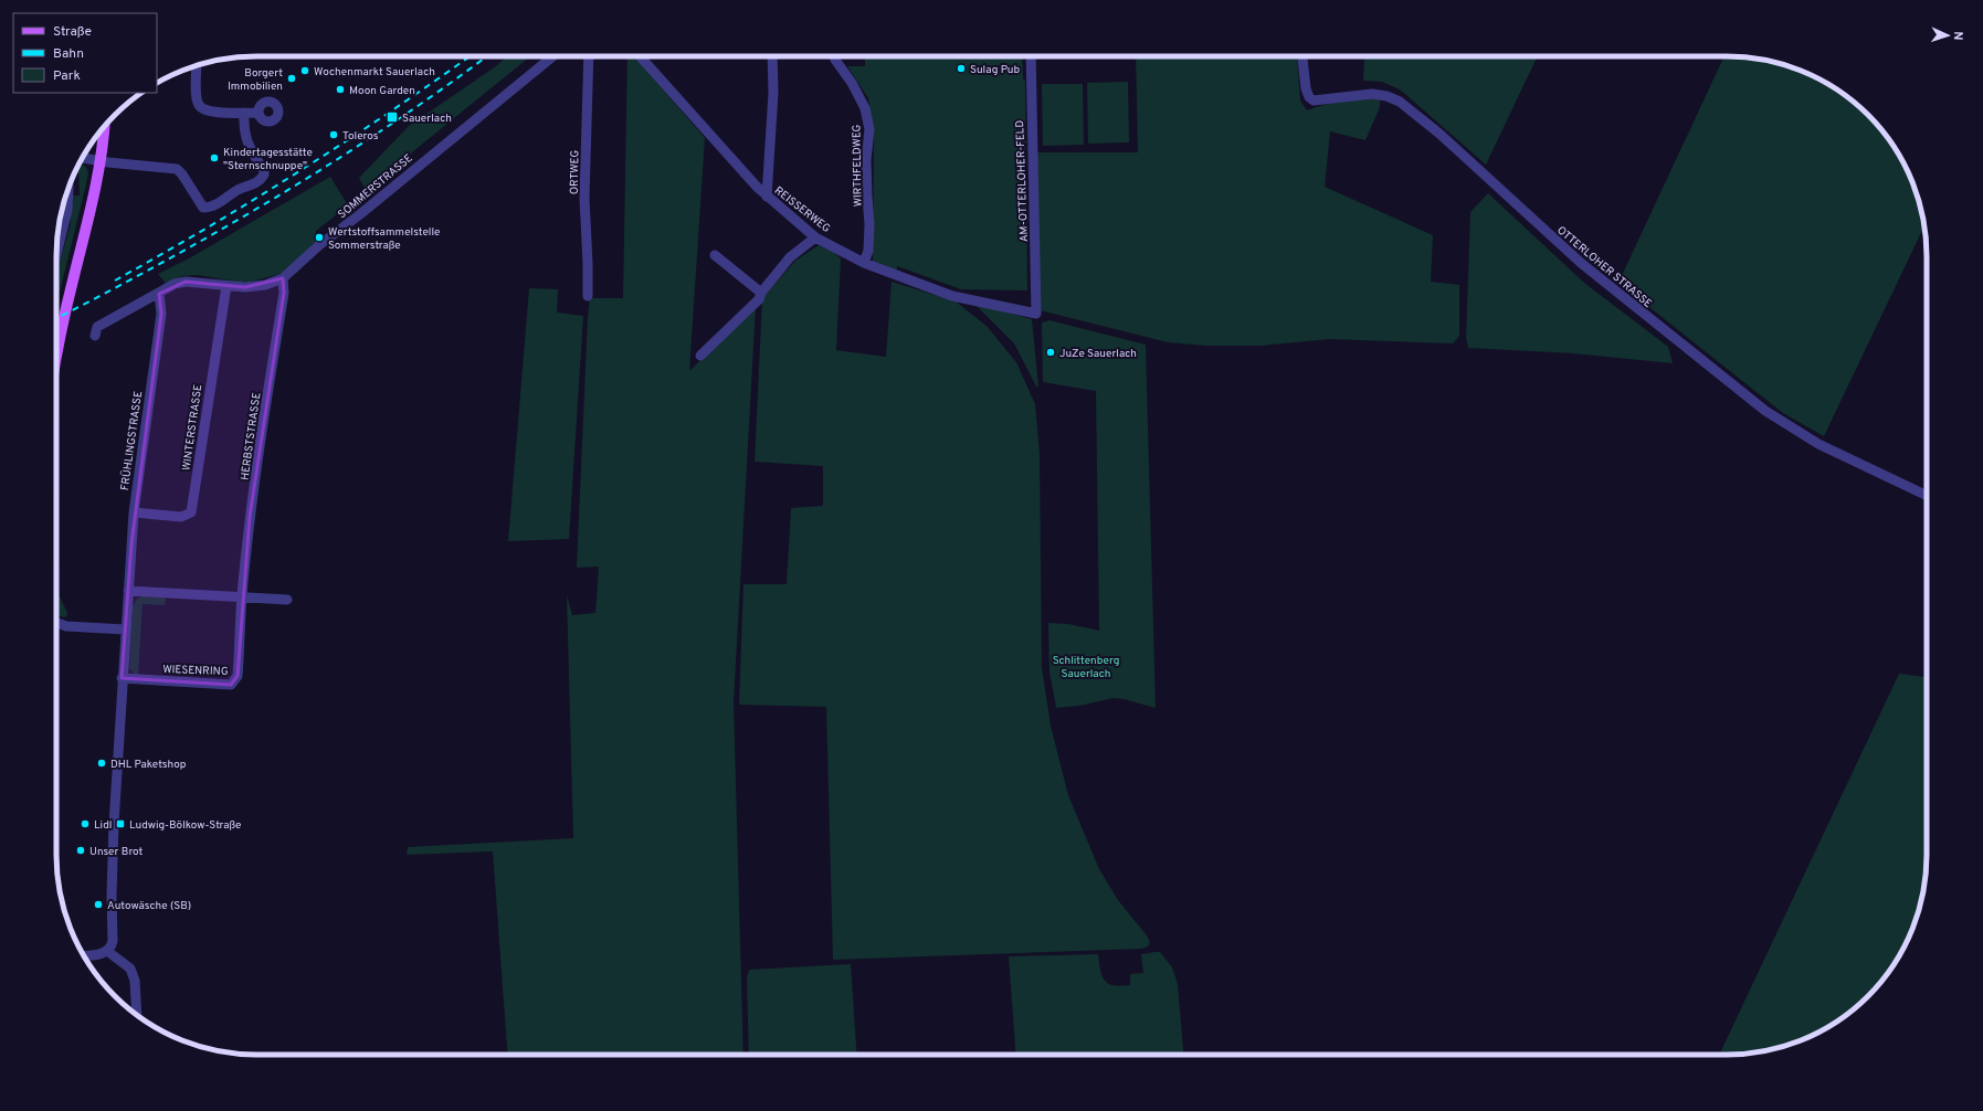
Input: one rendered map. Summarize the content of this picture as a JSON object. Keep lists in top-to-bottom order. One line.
{"streets":{"street":["WIRTHFELDWEG","ORTWEG","AM-OTTERLOHER-FELD","SOMMERSTRASSE","REISSERWEG","OTTERLOHER STRASSE","WINTERSTRASSE","HERBSTSTRASSE","FRÜHLINGSTRASSE","WIESENRING"]},"crossings":[["WIRTHFELDWEG","REISSERWEG"],["AM-OTTERLOHER-FELD","REISSERWEG"],["SOMMERSTRASSE","WINTERSTRASSE"],["SOMMERSTRASSE","HERBSTSTRASSE"],["SOMMERSTRASSE","FRÜHLINGSTRASSE"],["WINTERSTRASSE","FRÜHLINGSTRASSE"],["HERBSTSTRASSE","WIESENRING"]],"parks":["Schlittenberg Sauerlach"],"places":{"other":["Sulag Pub","Wochenmarkt Sauerlach","Borgert Immobilien","Moon Garden","Toleros","Kindertagesstätte \"Sternschnuppe\"","Wertstoffsammelstelle Sommerstraße","JuZe Sauerlach","DHL Paketshop","Lidl","Unser Brot","Autowäsche (SB)"],"transit":["Sauerlach","Ludwig-Bölkow-Straße"]},"legend":["Straße","Bahn","Park"],"north":"right"}
